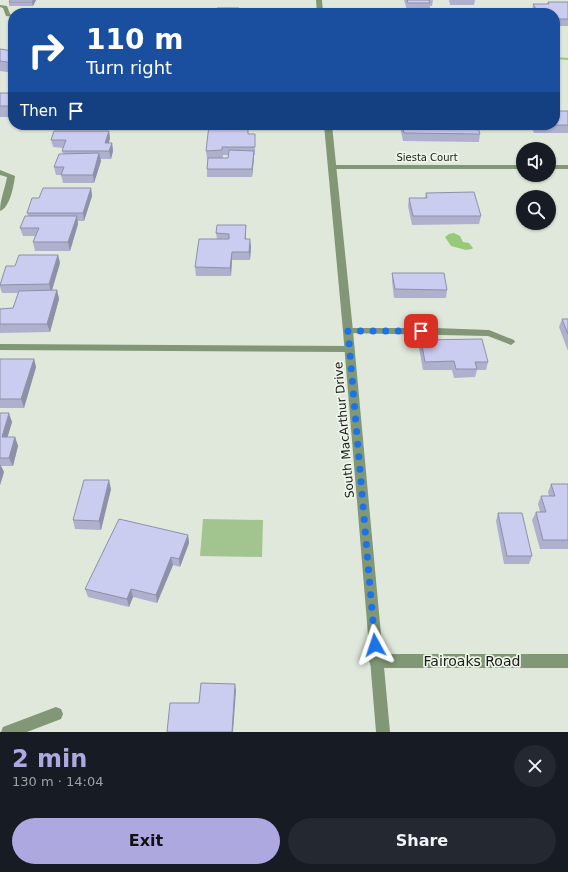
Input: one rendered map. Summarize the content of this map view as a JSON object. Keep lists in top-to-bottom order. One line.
{"streets":{"street":["Siesta Court","South MacArthur Drive","Fairoaks Road"]},"crossings":[["Siesta Court","South MacArthur Drive"],["South MacArthur Drive","Fairoaks Road"]],"page":{"turn":["110 m","Turn right"],"then":"Then","heading":["2 min","130 m · 14:04"],"buttons":["Exit","Share"]}}
